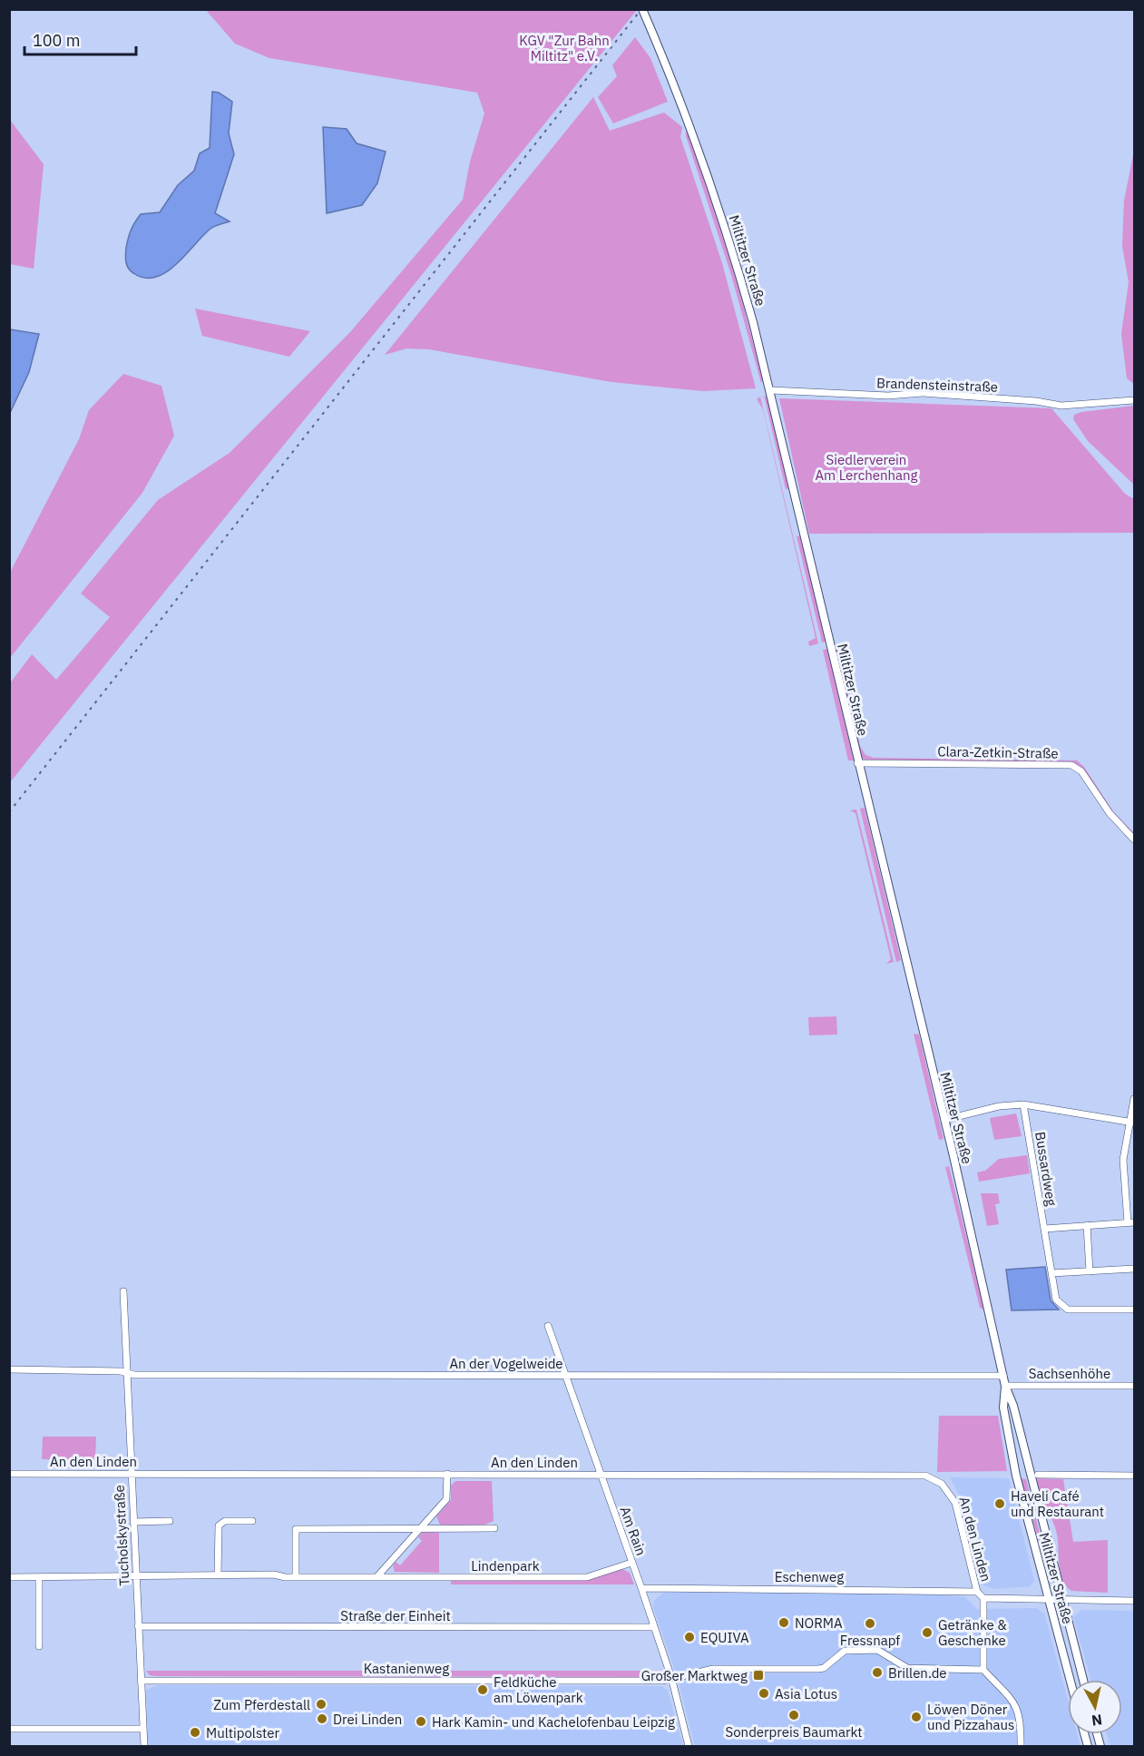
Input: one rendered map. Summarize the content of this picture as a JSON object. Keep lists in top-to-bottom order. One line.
{"streets":{"street":["Miltitzer Straße","Brandensteinstraße","Clara-Zetkin-Straße","Bussardweg","An der Vogelweide","Sachsenhöhe","An den Linden","Am Rain","Tucholskystraße","Lindenpark","Eschenweg","Straße der Einheit","Kastanienweg"]},"crossings":[["Miltitzer Straße","Brandensteinstraße"],["Miltitzer Straße","Clara-Zetkin-Straße"],["Miltitzer Straße","An der Vogelweide"],["Miltitzer Straße","Sachsenhöhe"],["An der Vogelweide","Am Rain"],["An der Vogelweide","Tucholskystraße"],["An den Linden","Am Rain"],["An den Linden","Tucholskystraße"],["An den Linden","Eschenweg"],["Am Rain","Lindenpark"],["Am Rain","Eschenweg"],["Am Rain","Straße der Einheit"],["Am Rain","Kastanienweg"],["Tucholskystraße","Lindenpark"],["Tucholskystraße","Straße der Einheit"],["Tucholskystraße","Kastanienweg"]],"parks":["KGV \"Zur Bahn Miltitz\" e.V.","Siedlerverein Am Lerchenhang"],"places":{"other":["Haveli Café und Restaurant","NORMA","Fressnapf","Getränke & Geschenke","EQUIVA","Brillen.de","Feldküche am Löwenpark","Asia Lotus","Zum Pferdestall","Sonderpreis Baumarkt","Löwen Döner und Pizzahaus","Drei Linden","Hark Kamin- und Kachelofenbau Leipzig","Multipolster"],"transit":["Großer Marktweg"]},"scale_bar":"100 m","north":"bottom"}
